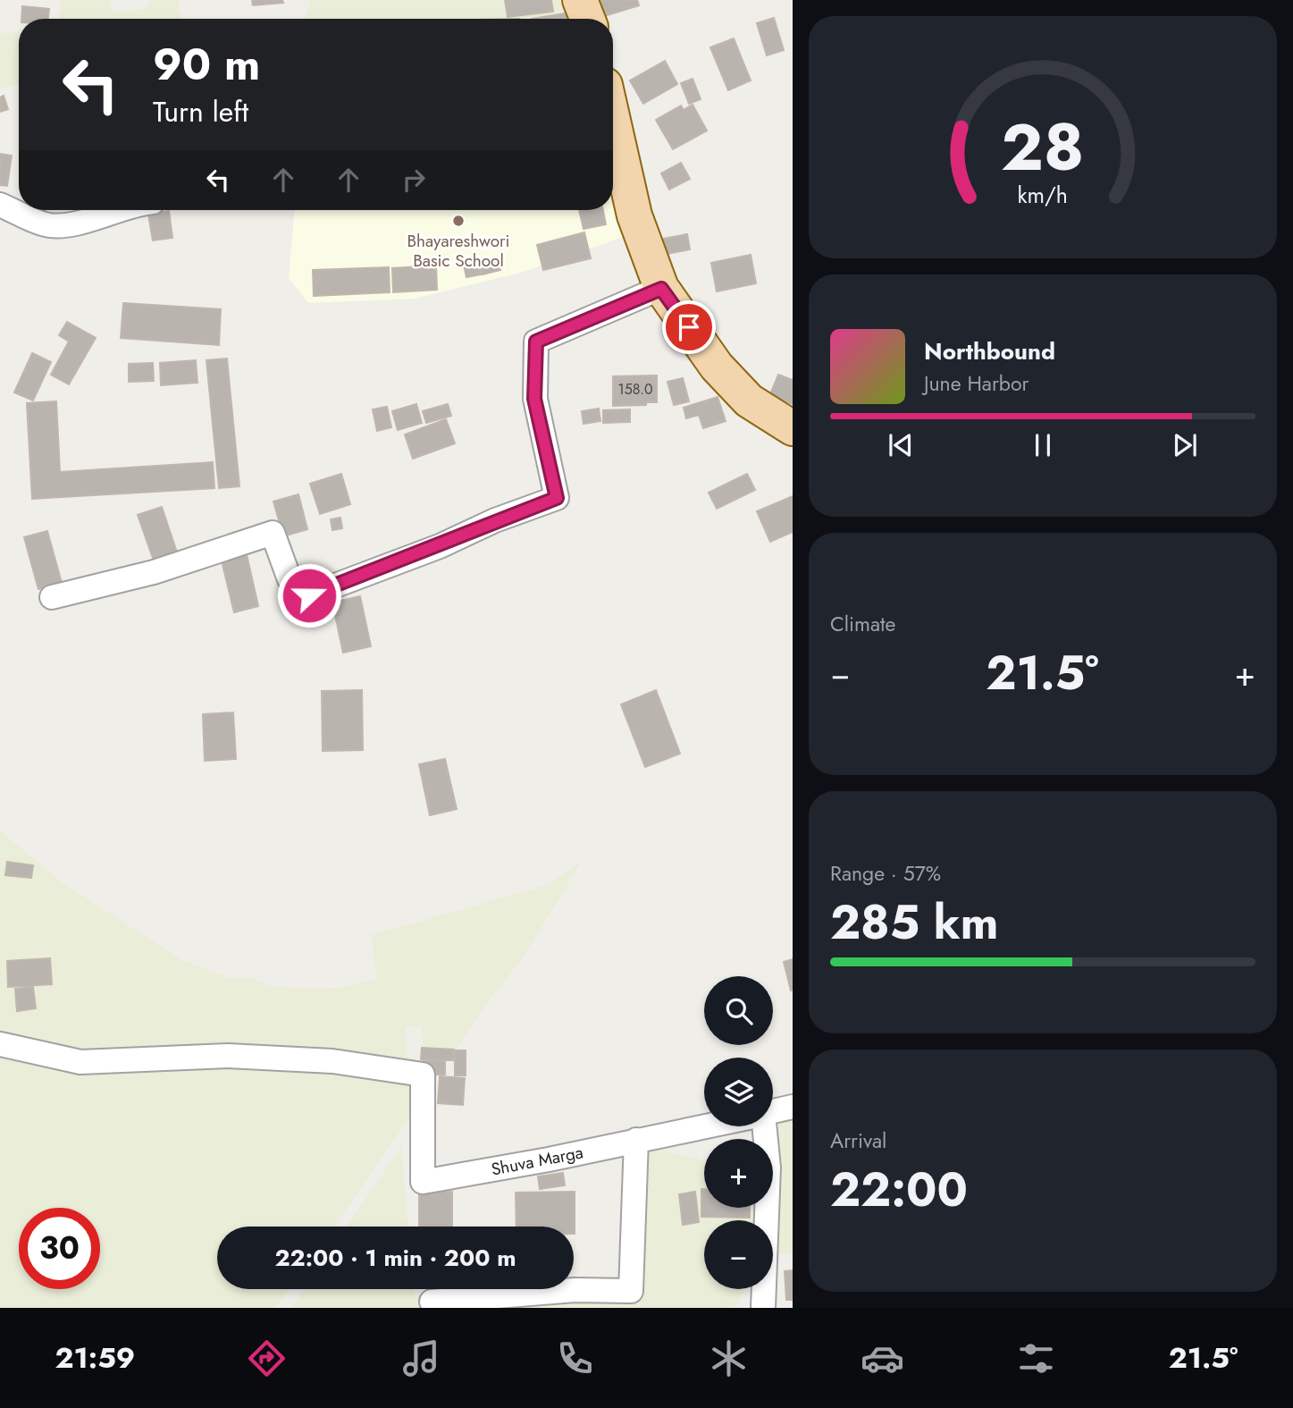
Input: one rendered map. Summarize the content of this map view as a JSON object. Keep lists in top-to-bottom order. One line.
{"streets":{"street":["Shuva Marga"]},"places":["Bhayareshwori Basic School"],"house_numbers":["158.0"],"page":{"turn":["90 m","Turn left"],"song":["Northbound","June Harbor"],"tile":["Climate",["Range · 57%","285 km"],["Arrival","22:00"]],"heat":["−","21.5°","+"],"map_buttons":["+","−"],"limit":"30","trip":"22:00 · 1 min · 200 m","tabs":["21:59","21.5°"],"gauge":["28","km/h"]}}
